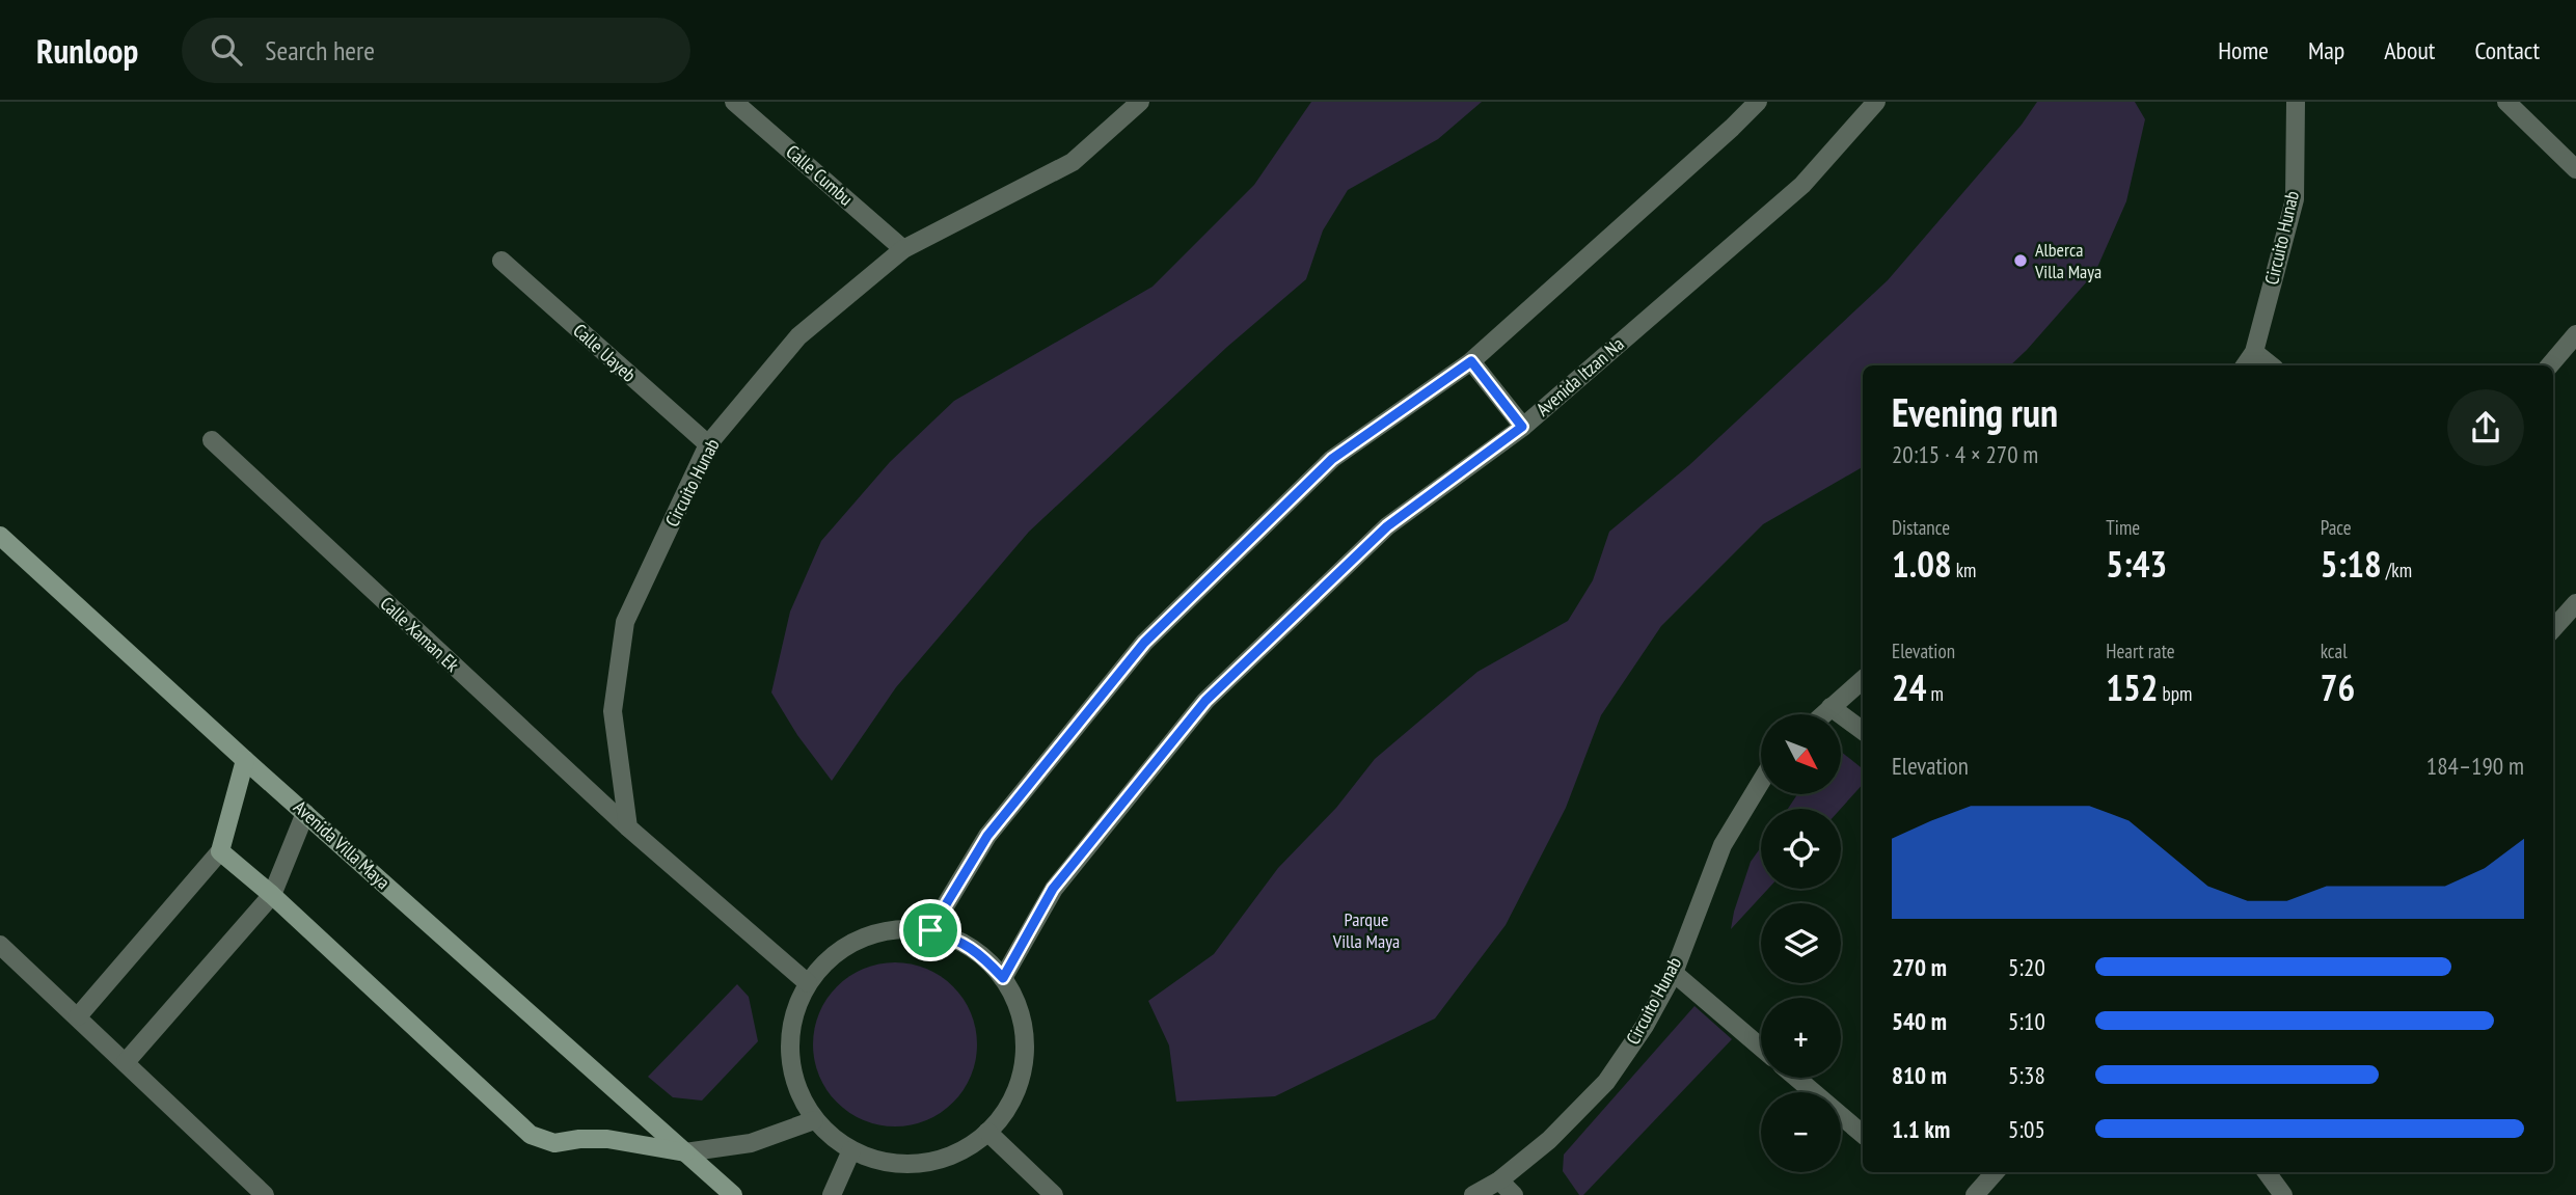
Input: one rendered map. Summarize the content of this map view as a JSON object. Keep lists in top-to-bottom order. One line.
{"streets":{"main road":["Avenida Villa Maya"],"street":["Calle Cumbu","Circuito Hunab","Calle Uayeb","Avenida Itzan Na","Calle Xaman Ek"]},"crossings":[["Calle Cumbu","Circuito Hunab"],["Circuito Hunab","Calle Uayeb"],["Circuito Hunab","Calle Xaman Ek"]],"parks":["Parque Villa Maya"],"places":["Alberca Villa Maya"],"north":"bottom right","page":{"header":"Runloop","search":"Search here","nav":["Home","Map","About","Contact"],"heading":["Evening run","20:15 · 4 × 270 m"],"stats":[["Distance","1.08 km"],["Time","5:43"],["Pace","5:18 /km"],["Elevation","24 m"],["Heart rate","152 bpm"],["kcal","76"]],"map_buttons":["+","−"],"chart":["Elevation","184–190 m"],"list":[{"name":"270 m","note":"5:20"},{"name":"540 m","note":"5:10"},{"name":"810 m","note":"5:38"},{"name":"1.1 km","note":"5:05"}]}}
